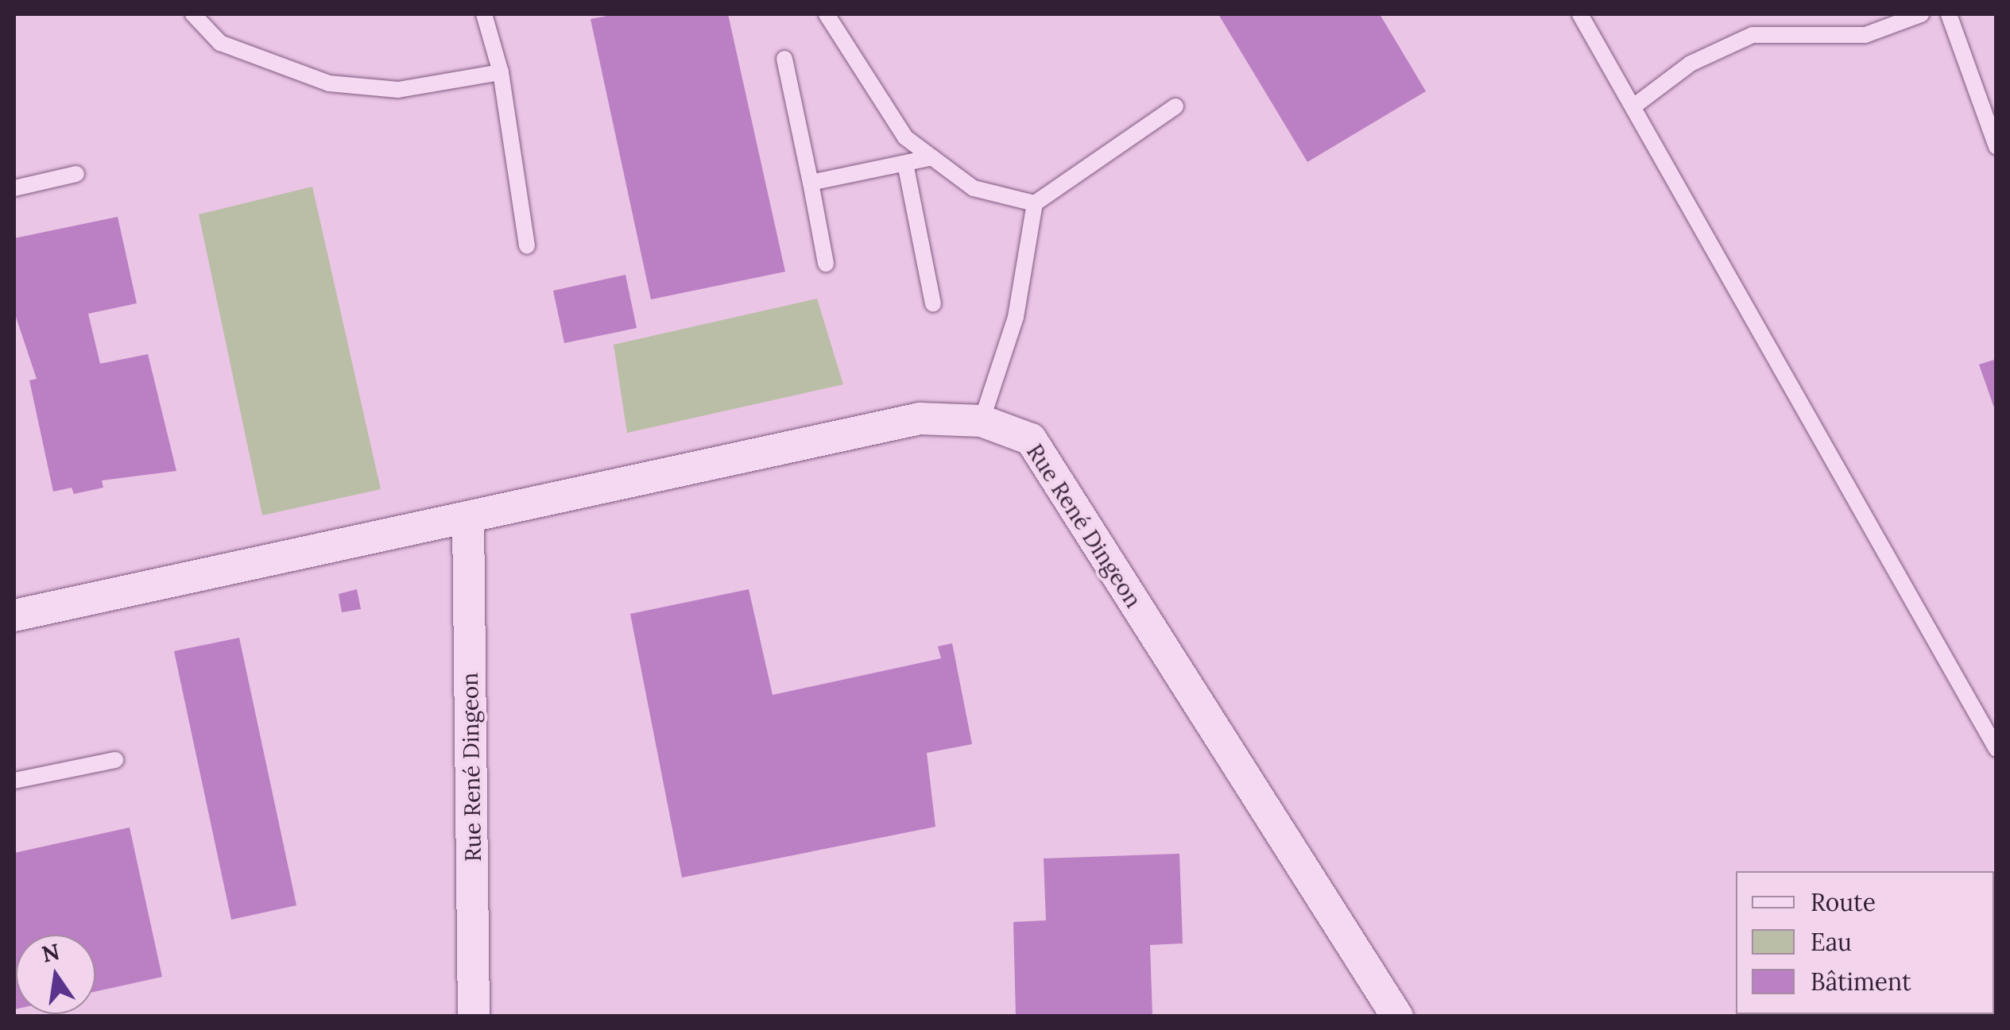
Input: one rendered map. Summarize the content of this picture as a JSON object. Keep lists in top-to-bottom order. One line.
{"streets":{"street":["Rue René Dingeon"]},"legend":["Route","Eau","Bâtiment"],"north":"top"}
